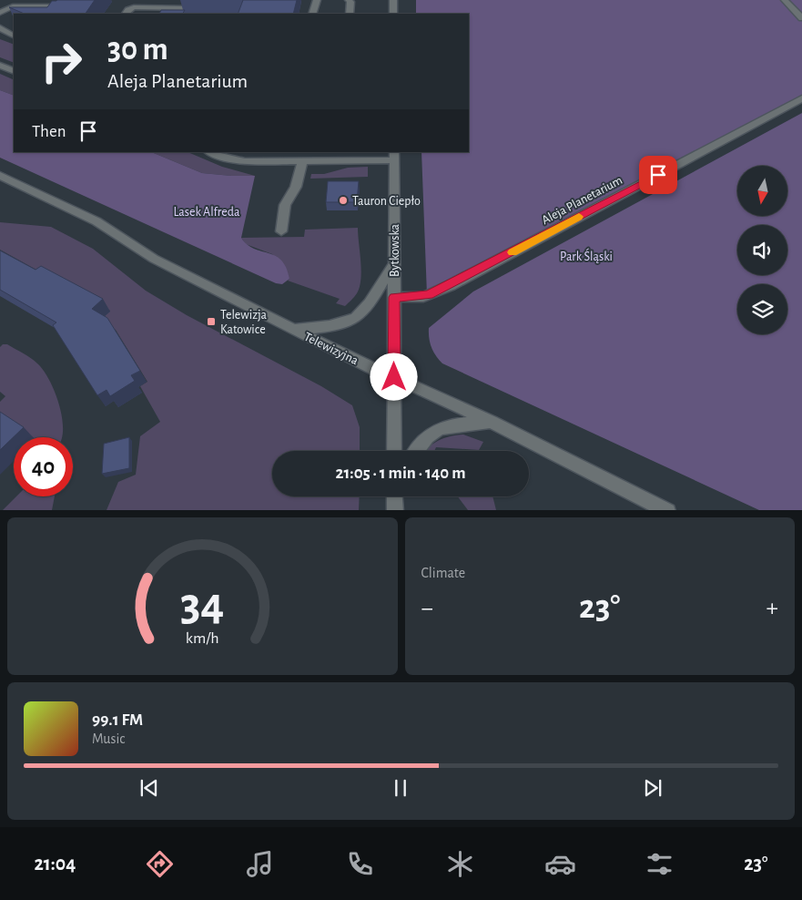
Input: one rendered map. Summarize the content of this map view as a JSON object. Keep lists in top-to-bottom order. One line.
{"streets":{"street":["Aleja Planetarium","Bytkowska","Telewizyjna"]},"crossings":[["Aleja Planetarium","Bytkowska"],["Bytkowska","Telewizyjna"]],"parks":["Lasek Alfreda","Park Śląski"],"places":{"other":["Tauron Ciepło"],"transit":["Telewizja Katowice"]},"north":"bottom","page":{"turn":["30 m","Aleja Planetarium"],"then":"Then","limit":"40","trip":"21:05 · 1 min · 140 m","tile":"Climate","heat":["−","23°","+"],"song":["99.1 FM","Music"],"tabs":["21:04","23°"],"gauge":["34","km/h"]}}
